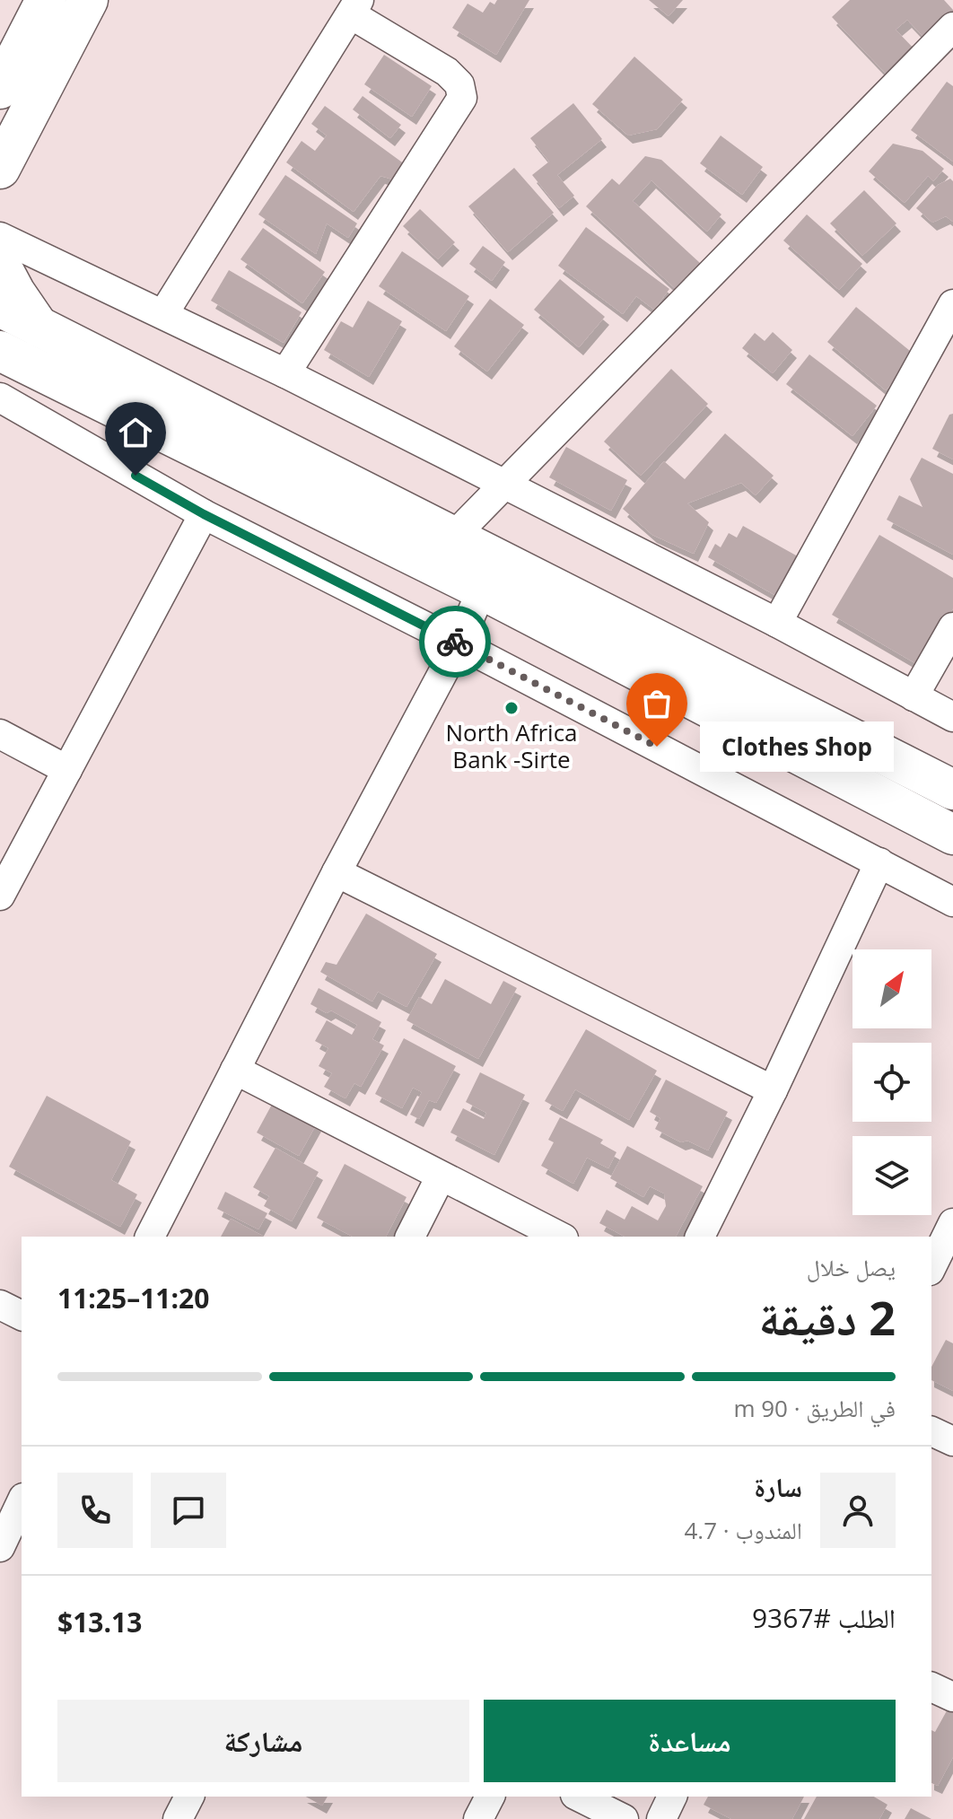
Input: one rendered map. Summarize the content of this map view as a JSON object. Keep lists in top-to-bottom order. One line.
{"places":["North Africa Bank -Sirte","Clothes Shop"],"north":"top right","page":{"bubble":"Clothes Shop","heading":["2 دقيقة","يصل خلال","11:20–11:25"],"panel":["سارة","المندوب · 4.7","الطلب #9367","$13.13"],"bar":"في الطريق · 90 m","buttons":["مساعدة","مشاركة"]}}
